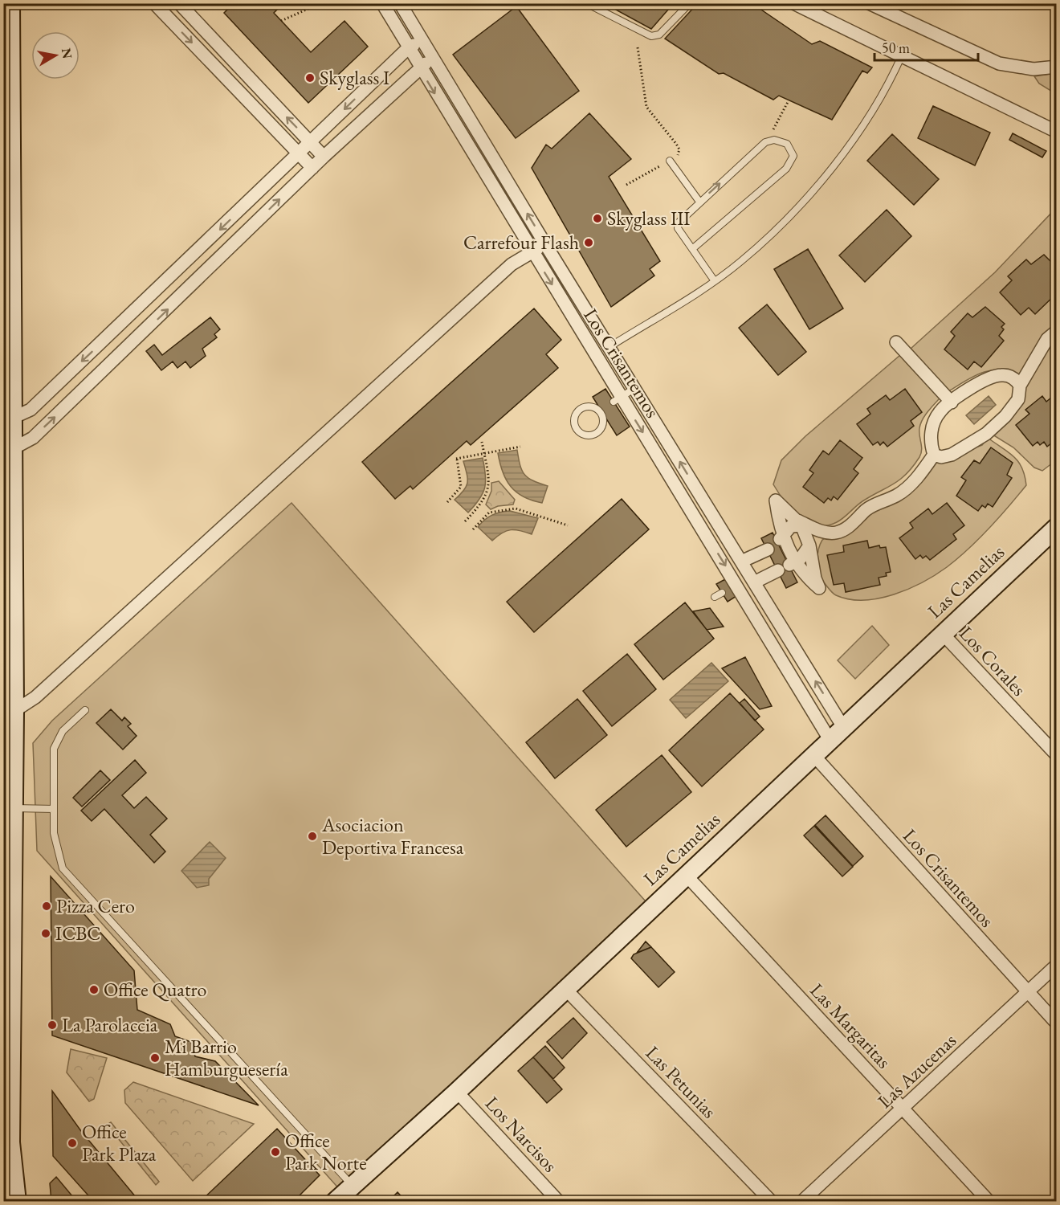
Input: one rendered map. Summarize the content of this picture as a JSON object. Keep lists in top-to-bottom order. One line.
{"streets":{"street":["Los Crisantemos","Las Camelias","Los Corales","Las Margaritas","Las Azucenas","Las Petunias","Los Narcisos"]},"crossings":[["Los Crisantemos","Las Camelias"],["Los Crisantemos","Las Azucenas"],["Las Camelias","Los Corales"],["Las Camelias","Las Margaritas"],["Las Camelias","Las Petunias"],["Las Camelias","Los Narcisos"],["Las Margaritas","Las Azucenas"]],"places":["Skyglass I","Skyglass III","Carrefour Flash","Asociacion Deportiva Francesa","Pizza Cero","ICBC","Office Quatro","La Parolaccia","Mi Barrio Hamburguesería","Office Park Plaza","Office Park Norte"],"scale_bar":"50 m","north":"right"}
